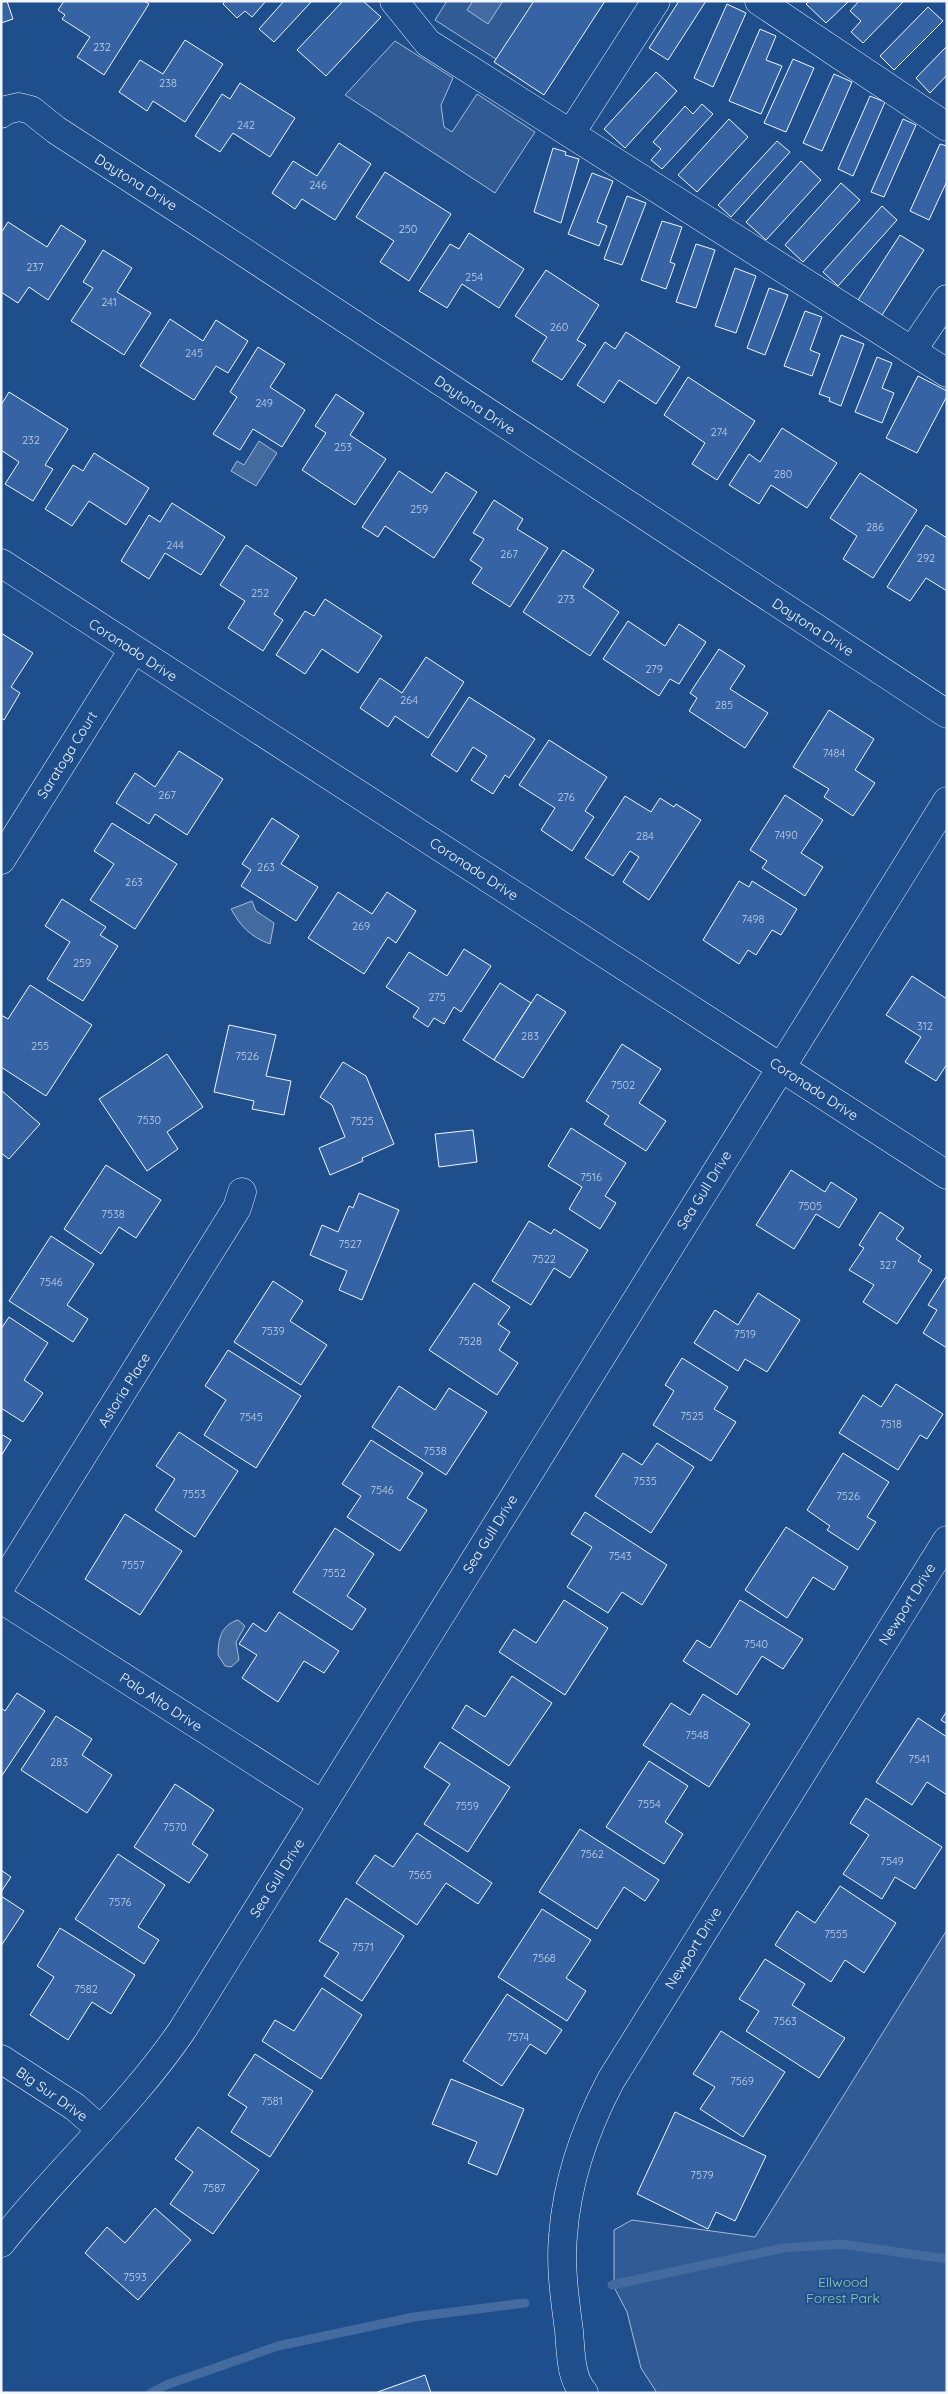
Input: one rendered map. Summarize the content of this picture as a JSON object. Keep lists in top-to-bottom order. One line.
{"streets":{"street":["Daytona Drive","Coronado Drive","Saratoga Court","Sea Gull Drive","Astoria Place","Newport Drive","Palo Alto Drive","Big Sur Drive"]},"crossings":[["Coronado Drive","Saratoga Court"],["Coronado Drive","Sea Gull Drive"],["Sea Gull Drive","Palo Alto Drive"],["Sea Gull Drive","Big Sur Drive"]],"parks":["Ellwood Forest Park"],"house_numbers":["232","238","242","246","250","237","254","241","260","245","249","274","232","253","280","259","286","244","267","292","252","273","279","264","285","7484","267","276","7490","284","263","263","7498","269","259","275","312","283","255","7526","7502","7530","7525","7516","7505","7538","7527","7522","327","7546","7539","7519","7528","7525","7545","7518","7538","7535","7546","7553","7526","7543","7557","7552","7540","7548","7541","283","7554","7559","7570","7562","7549","7565","7576","7555","7571","7568","7582","7563","7574","7569","7581","7579","7587","7593"]}
